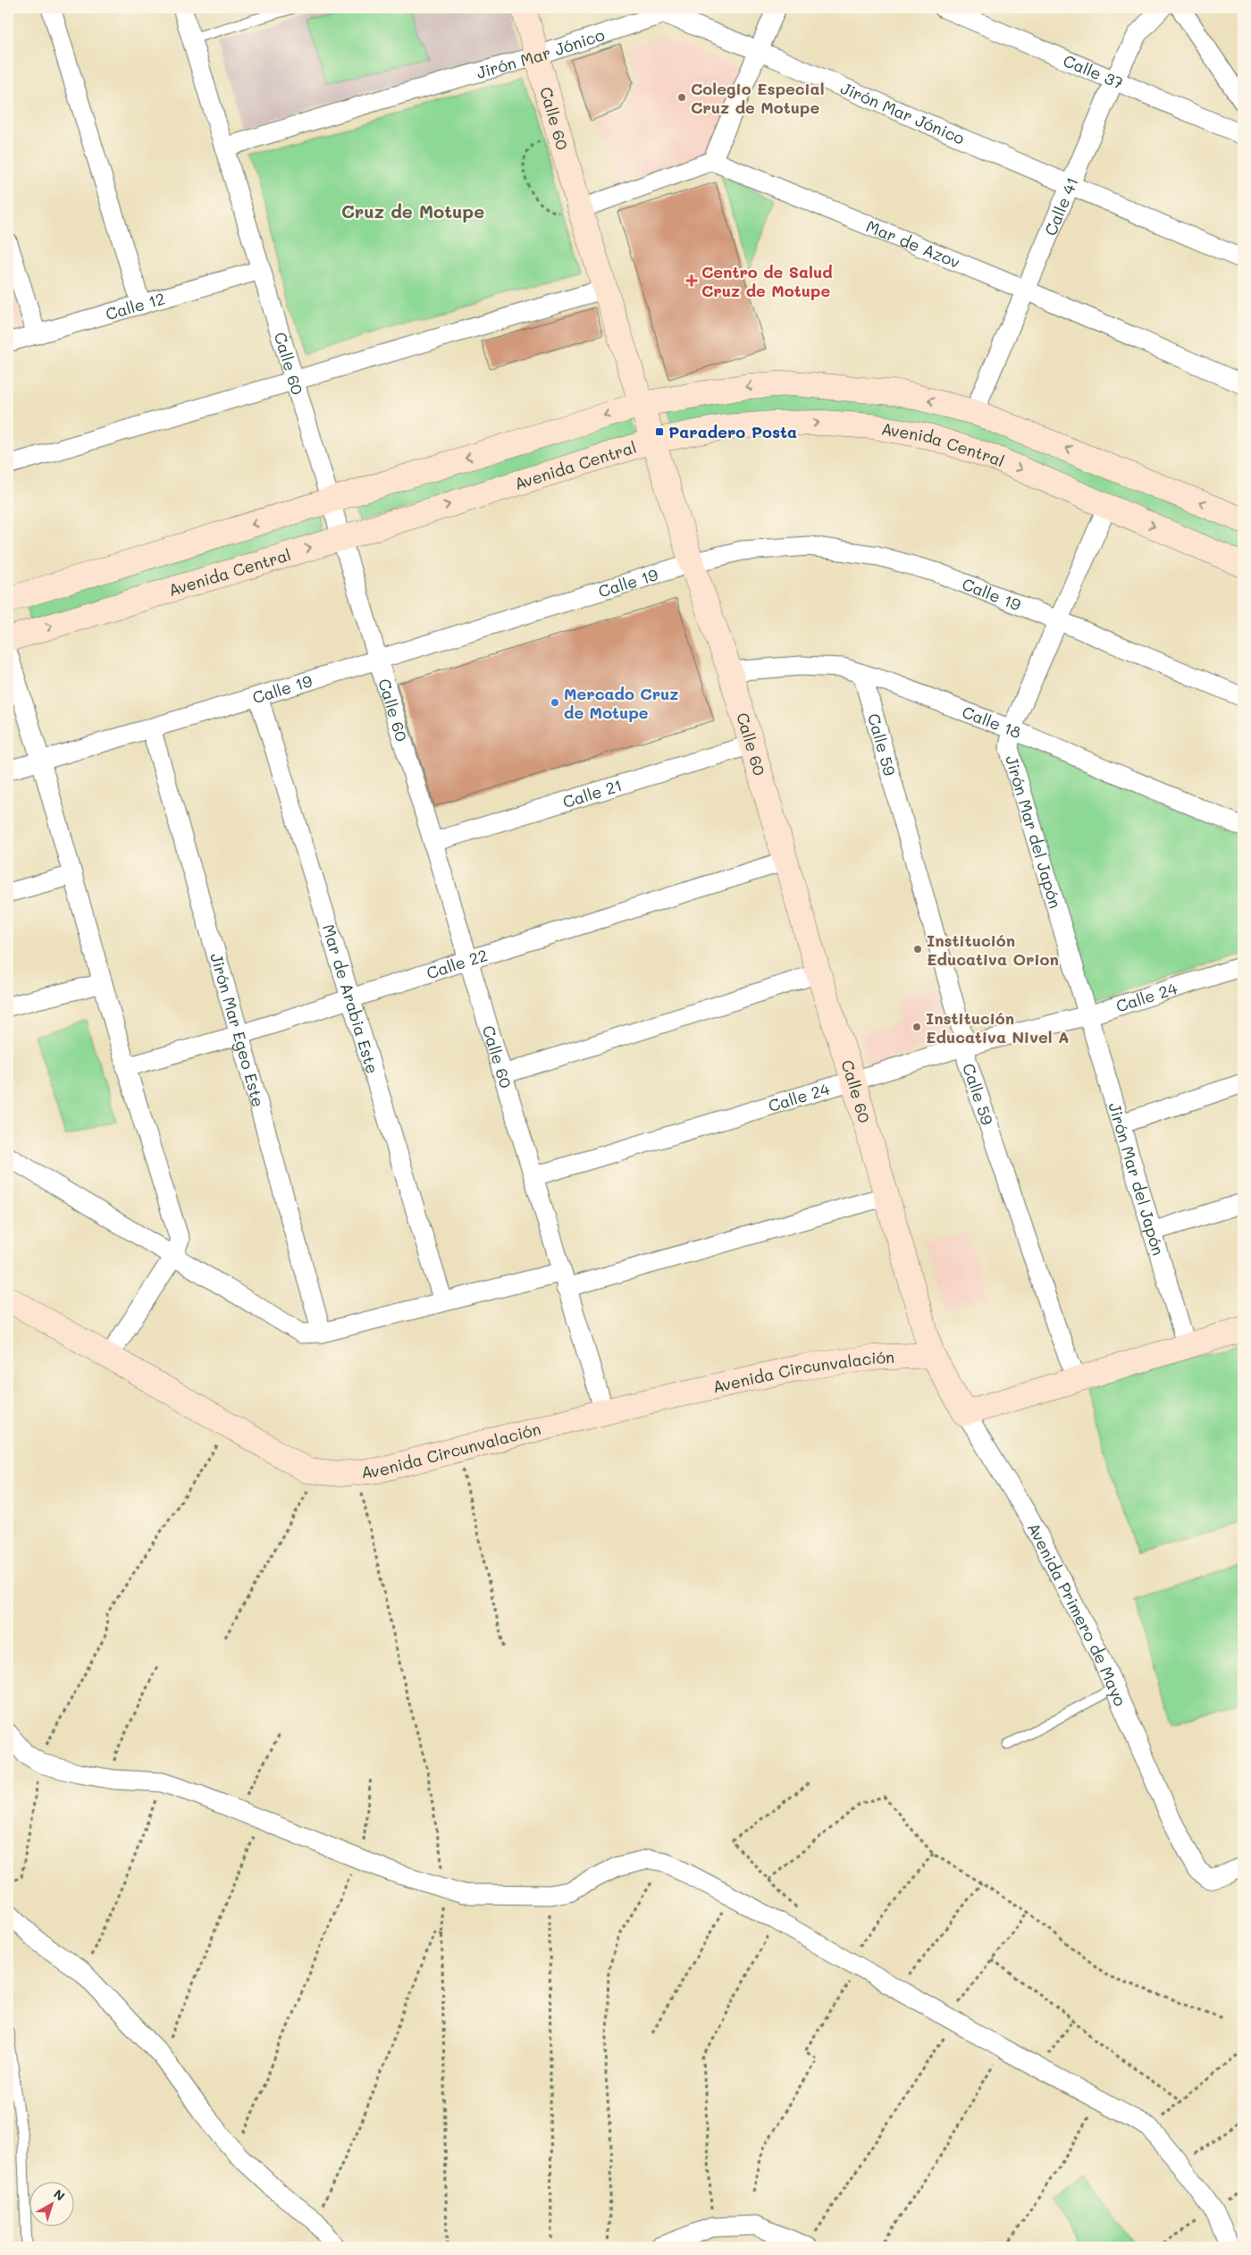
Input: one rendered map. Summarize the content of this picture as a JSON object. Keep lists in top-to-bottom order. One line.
{"streets":{"street":["Jirón Mar Jónico","Calle 37","Calle 60","Calle 41","Mar de Azov","Calle 12","Avenida Central","Calle 19","Calle 18","Calle 59","Calle 21","Jirón Mar del Japón","Calle 22","Calle 24","Mar de Arabia Este","Jirón Mar Egeo Este","Avenida Circunvalación","Avenida Primero de Mayo"]},"crossings":[["Jirón Mar Jónico","Calle 60"],["Jirón Mar Jónico","Calle 41"],["Calle 37","Calle 41"],["Calle 60","Calle 12"],["Calle 60","Avenida Central"],["Calle 60","Calle 19"],["Calle 60","Calle 18"],["Calle 60","Calle 21"],["Calle 60","Calle 22"],["Calle 60","Calle 24"],["Calle 60","Avenida Circunvalación"],["Calle 60","Avenida Primero de Mayo"],["Calle 41","Mar de Azov"],["Avenida Central","Jirón Mar del Japón"],["Calle 19","Jirón Mar del Japón"],["Calle 19","Mar de Arabia Este"],["Calle 19","Jirón Mar Egeo Este"],["Calle 18","Calle 59"],["Calle 18","Jirón Mar del Japón"],["Calle 59","Calle 24"],["Jirón Mar del Japón","Calle 24"],["Calle 22","Mar de Arabia Este"],["Calle 22","Jirón Mar Egeo Este"],["Avenida Circunvalación","Avenida Primero de Mayo"]],"districts":["Cruz de Motupe"],"places":{"other":["Colegio Especial Cruz de Motupe","Mercado Cruz de Motupe","Institución Educativa Orion","Institución Educativa Nivel A"],"health":["Centro de Salud Cruz de Motupe"],"transit":["Paradero Posta"]},"north":"top right"}
